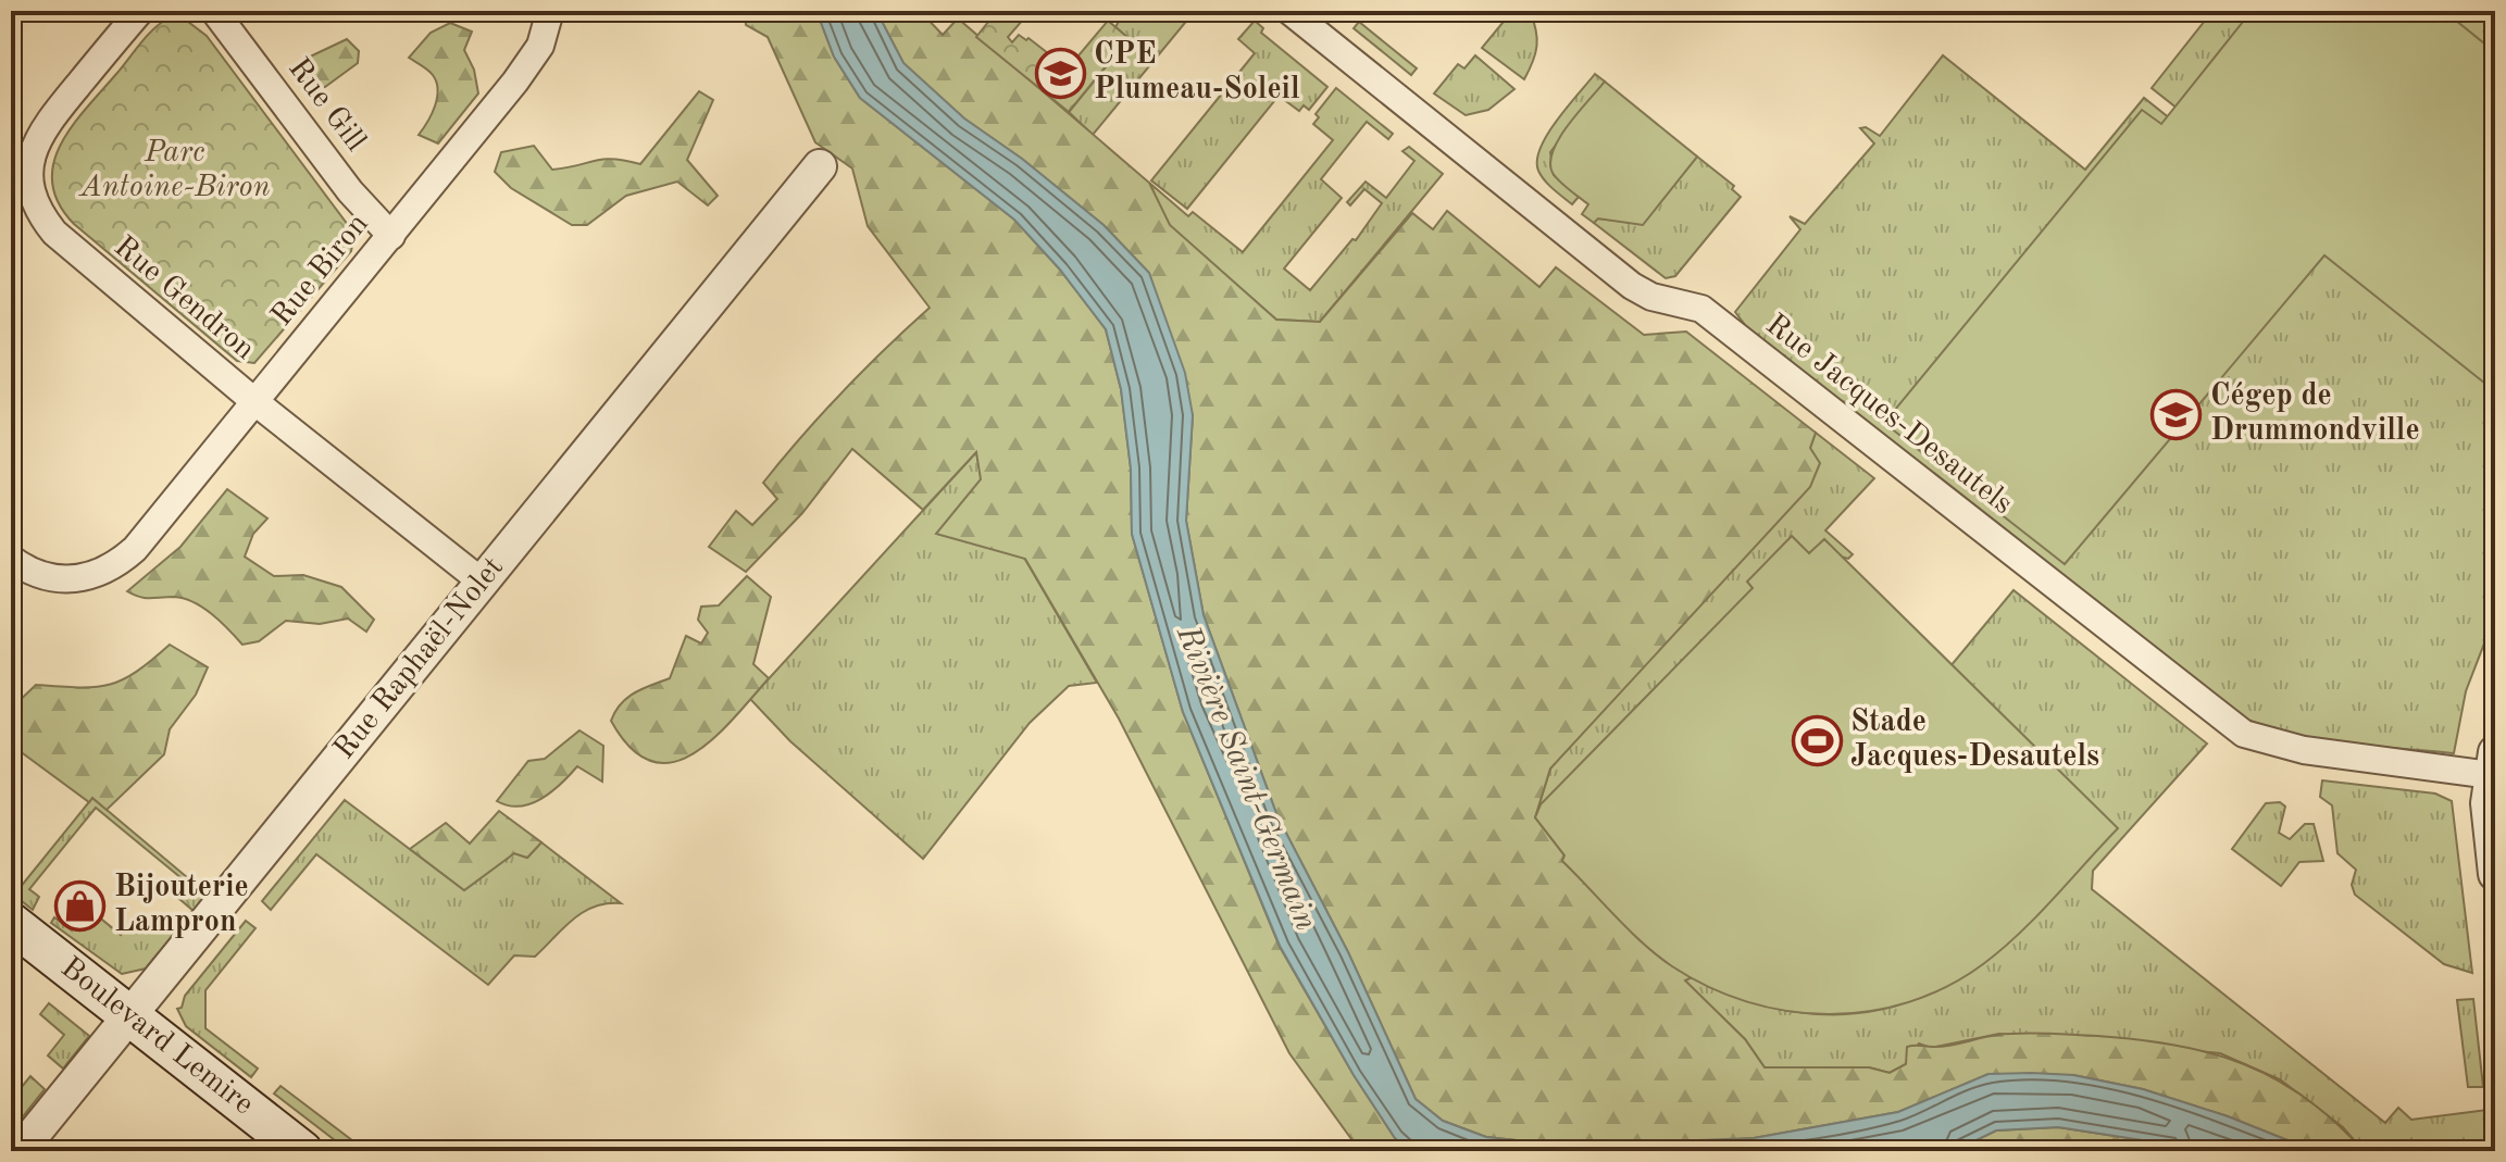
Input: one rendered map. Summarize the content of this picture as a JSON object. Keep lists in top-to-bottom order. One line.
{"streets":{"main road":["Boulevard Lemire"],"street":["Rue Gill","Rue Biron","Rue Gendron","Rue Jacques-Desautels","Rue Raphaël-Nolet"]},"crossings":[["Rue Gill","Rue Biron"],["Rue Biron","Rue Gendron"],["Rue Gendron","Rue Raphaël-Nolet"],["Rue Raphaël-Nolet","Boulevard Lemire"]],"water":["Rivière Saint-Germain"],"parks":["Parc Antoine-Biron"],"places":{"school or university":["CPE Plumeau-Soleil","Cégep de Drummondville"],"sports":["Stade Jacques-Desautels"],"shop":["Bijouterie Lampron"]}}
